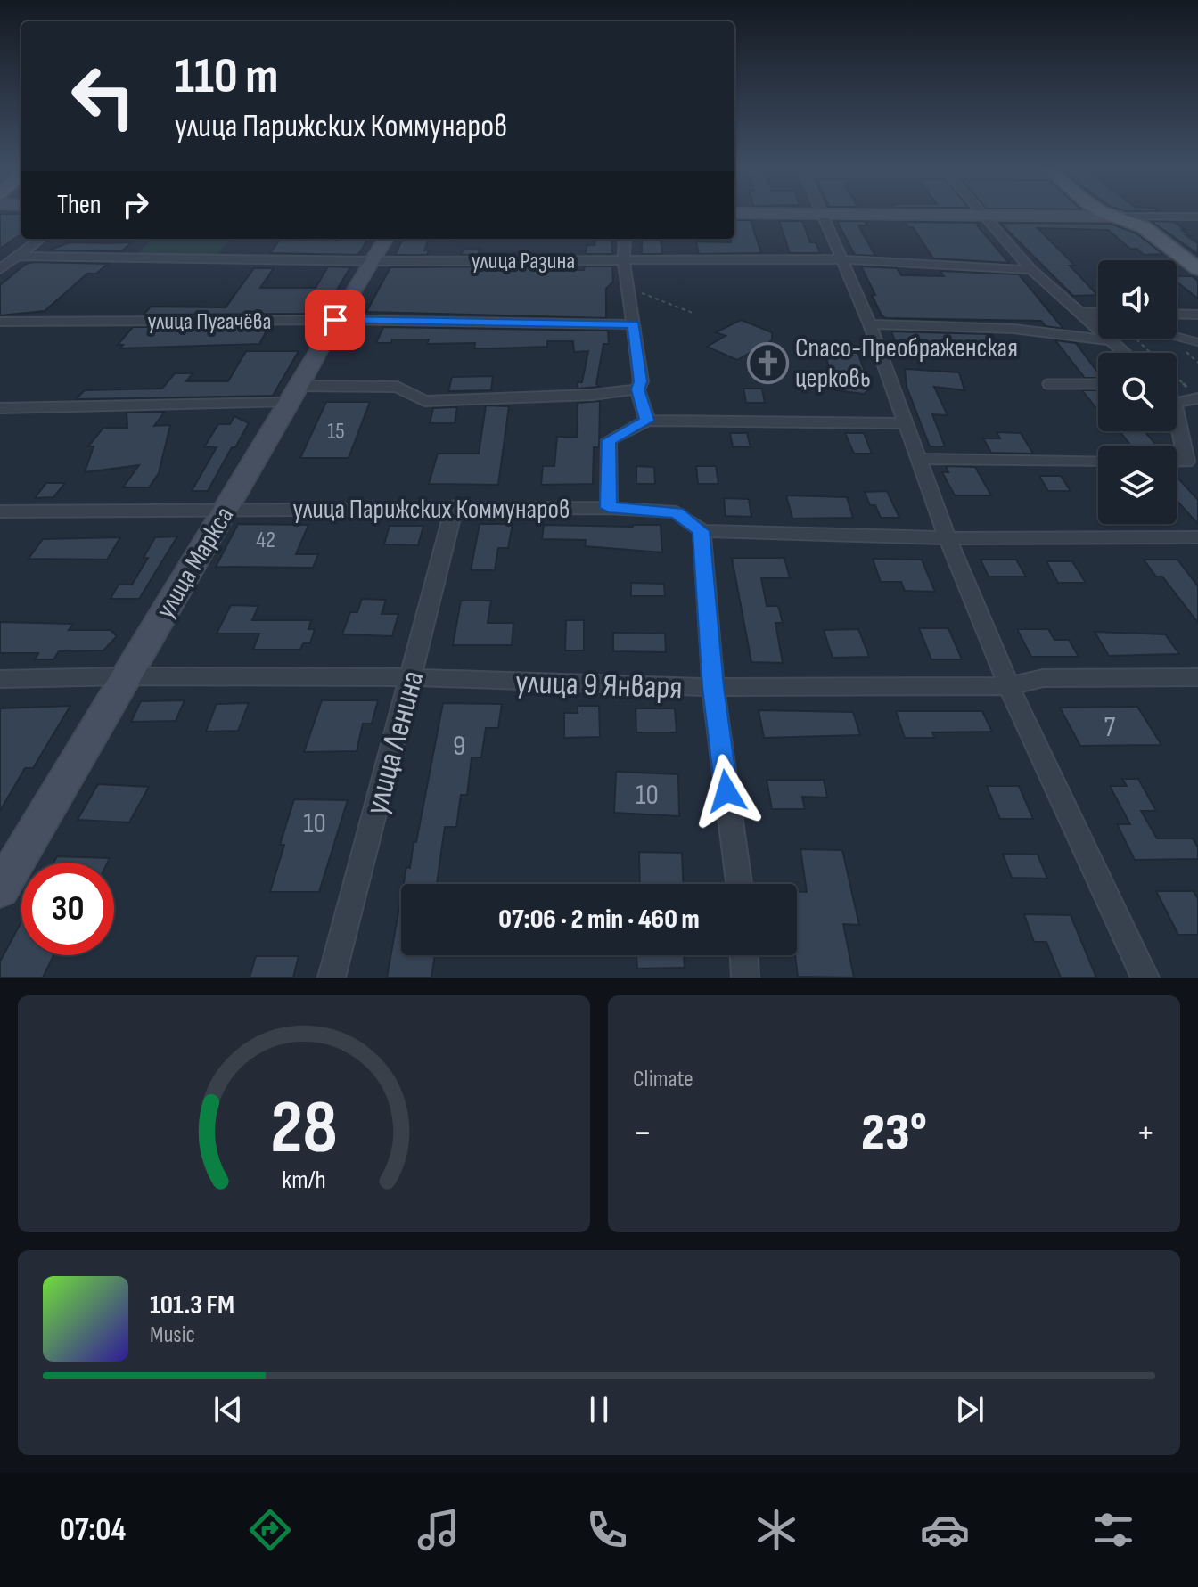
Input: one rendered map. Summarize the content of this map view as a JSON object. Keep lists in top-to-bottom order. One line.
{"streets":{"street":["улица Разина","улица Пугачёва","улица Парижских Коммунаров","улица Маркса","улица 9 Января","улица Ленина"]},"crossings":[["улица Разина","улица Маркса"],["улица Пугачёва","улица Маркса"],["улица Парижских Коммунаров","улица Маркса"],["улица Парижских Коммунаров","улица Ленина"],["улица Маркса","улица 9 Января"],["улица 9 Января","улица Ленина"]],"places":{"church":["Спасо-Преображенская церковь"]},"house_numbers":["15","42","7","9","10","10"],"page":{"turn":["110 m","улица Парижских Коммунаров"],"then":"Then","limit":"30","trip":"07:06 · 2 min · 460 m","tile":"Climate","heat":["−","23°","+"],"song":["101.3 FM","Music"],"tabs":"07:04","gauge":["28","km/h"]}}
